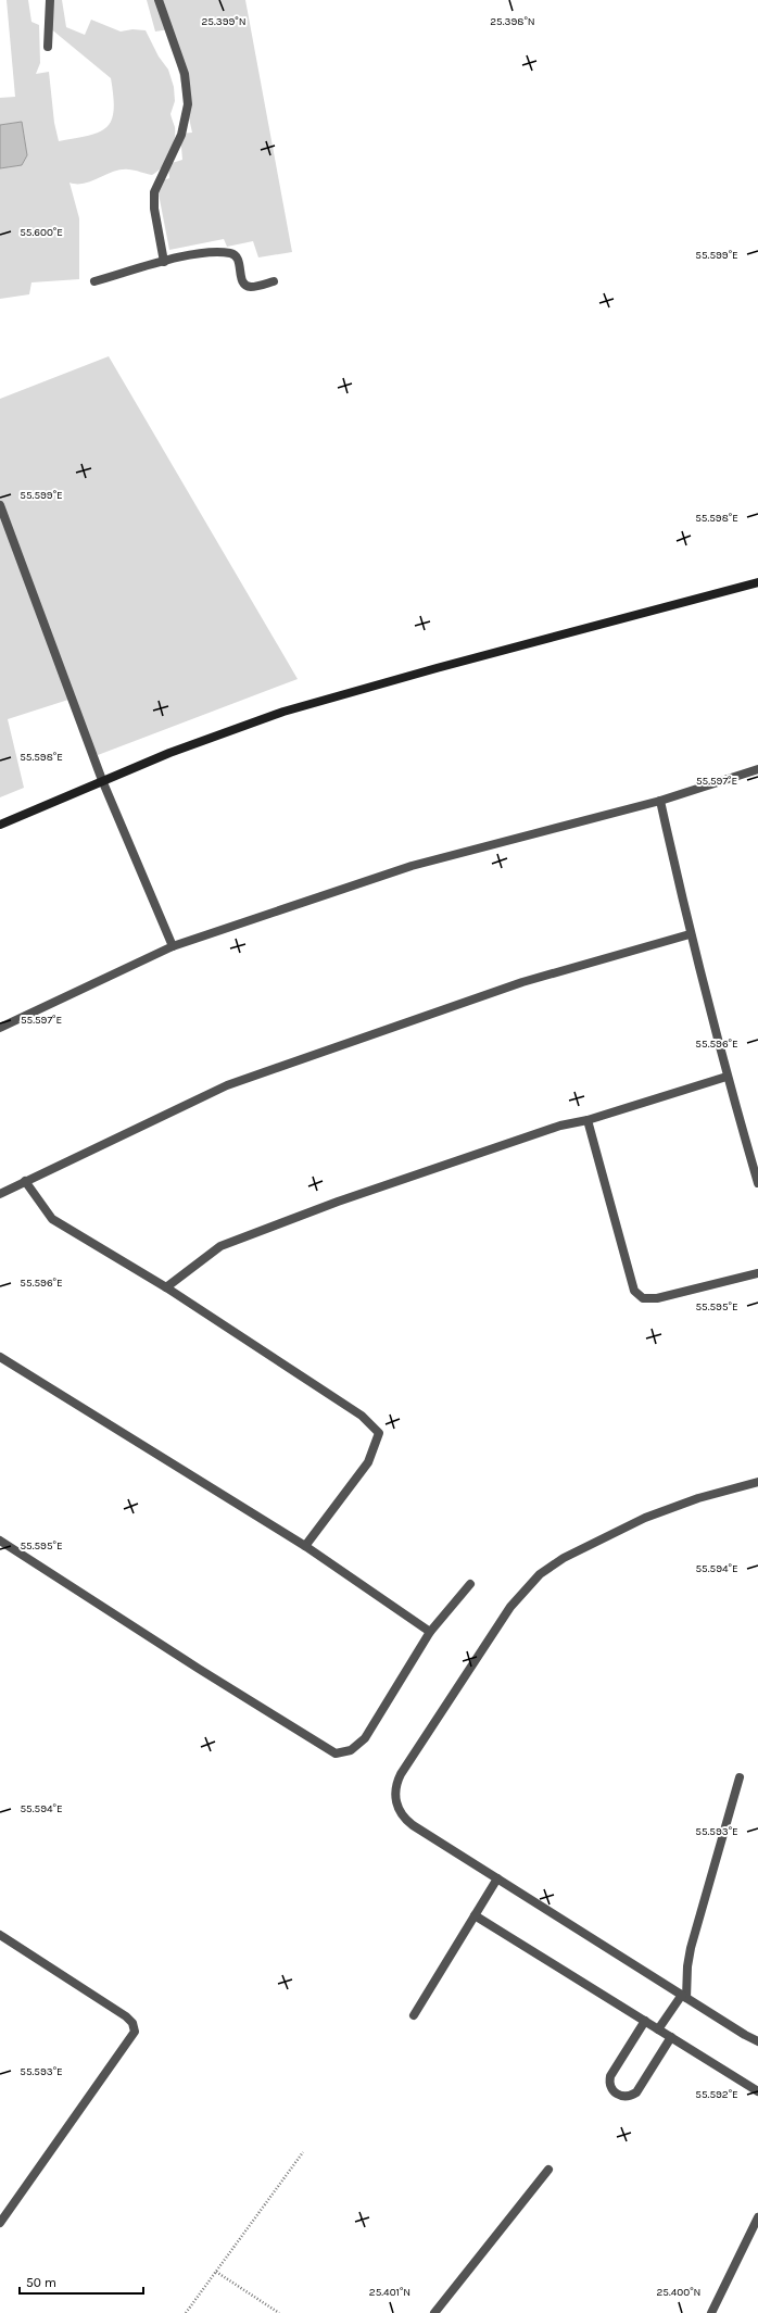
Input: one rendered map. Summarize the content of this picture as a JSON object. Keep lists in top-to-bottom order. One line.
{"scale_bar":"50 m","coordinates":["25.399°N","25.398°N","55.600°E","55.599°E","55.598°E","55.597°E","55.596°E","55.595°E","55.594°E","55.593°E","55.592°E","25.401°N","25.400°N"]}
